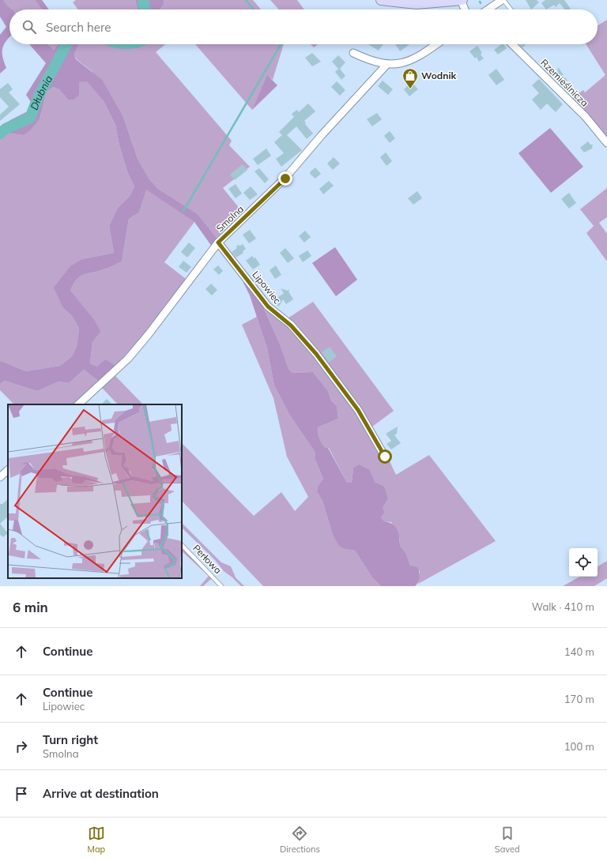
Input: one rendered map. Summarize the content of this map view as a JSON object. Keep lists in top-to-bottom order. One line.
{"streets":{"street":["Rzemieślnicza","Smolna","Lipowiec"],"lane":["Perłowa"]},"crossings":[["Smolna","Lipowiec"]],"water":["Dłubnia"],"places":{"shop":["Wodnik"]},"page":{"search":"Search here","heading":["6 min","Walk · 410 m"],"list":[["Continue","140 m"],["Continue","Lipowiec","170 m"],["Turn right","Smolna","100 m"],"Arrive at destination"],"nav":["Map","Directions","Saved"]}}
